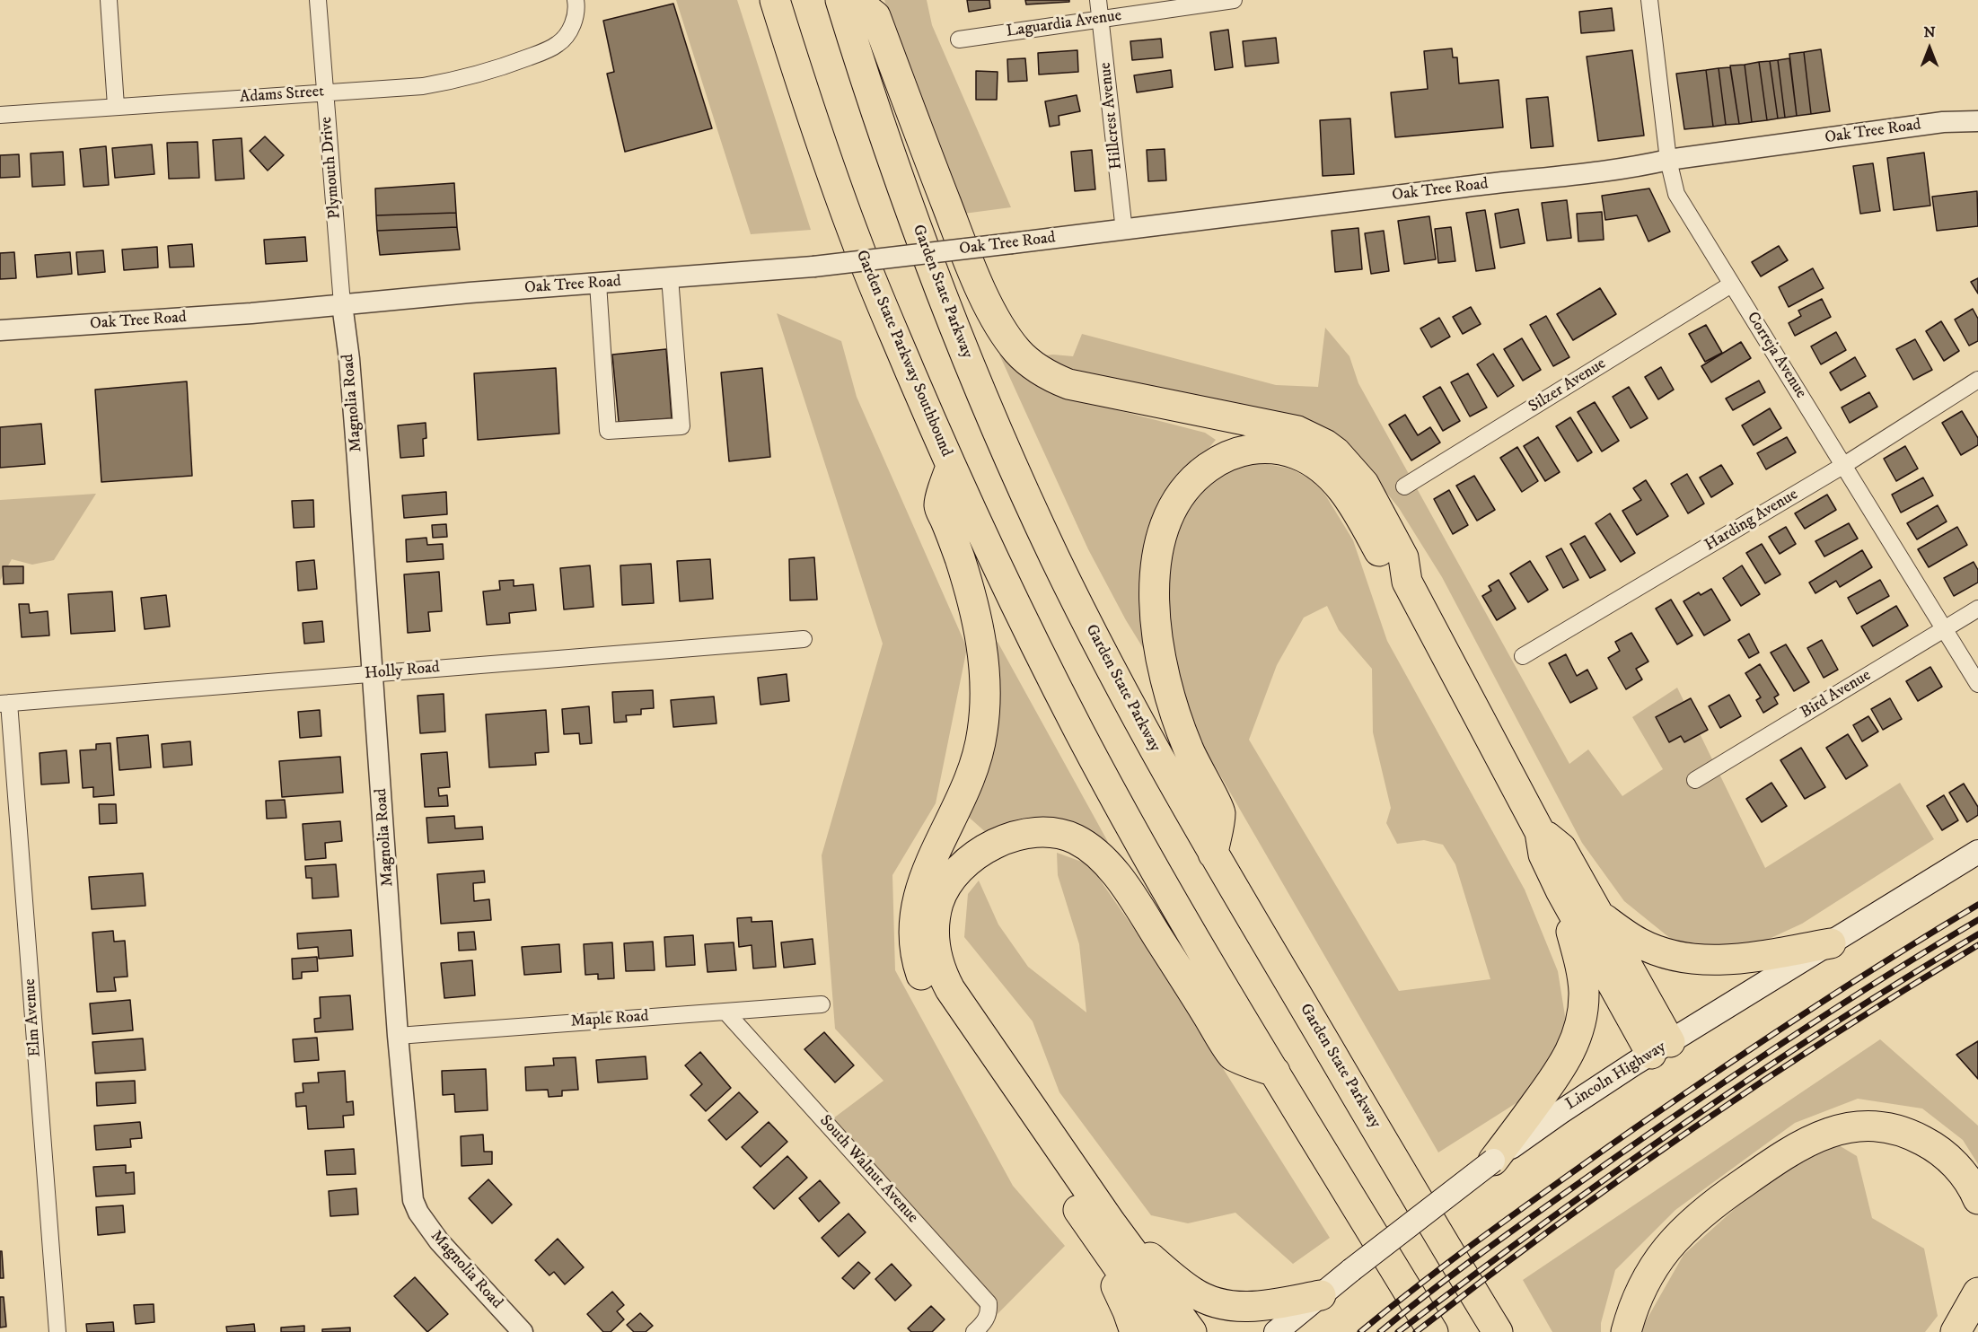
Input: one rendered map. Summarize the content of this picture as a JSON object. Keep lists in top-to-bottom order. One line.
{"streets":{"highway":["Garden State Parkway","Garden State Parkway Southbound"],"main road":["Lincoln Highway"],"street":["Laguardia Avenue","Adams Street","Hillcrest Avenue","Oak Tree Road","Plymouth Drive","Correja Avenue","Silzer Avenue","Magnolia Road","Harding Avenue","Holly Road","Bird Avenue","Elm Avenue","Maple Road","South Walnut Avenue"]},"crossings":[["Laguardia Avenue","Hillcrest Avenue"],["Adams Street","Plymouth Drive"],["Hillcrest Avenue","Oak Tree Road"],["Oak Tree Road","Plymouth Drive"],["Oak Tree Road","Correja Avenue"],["Oak Tree Road","Magnolia Road"],["Plymouth Drive","Magnolia Road"],["Correja Avenue","Silzer Avenue"],["Correja Avenue","Harding Avenue"],["Correja Avenue","Bird Avenue"],["Magnolia Road","Holly Road"],["Magnolia Road","Maple Road"],["Holly Road","Elm Avenue"],["Maple Road","South Walnut Avenue"]],"north":"top"}
